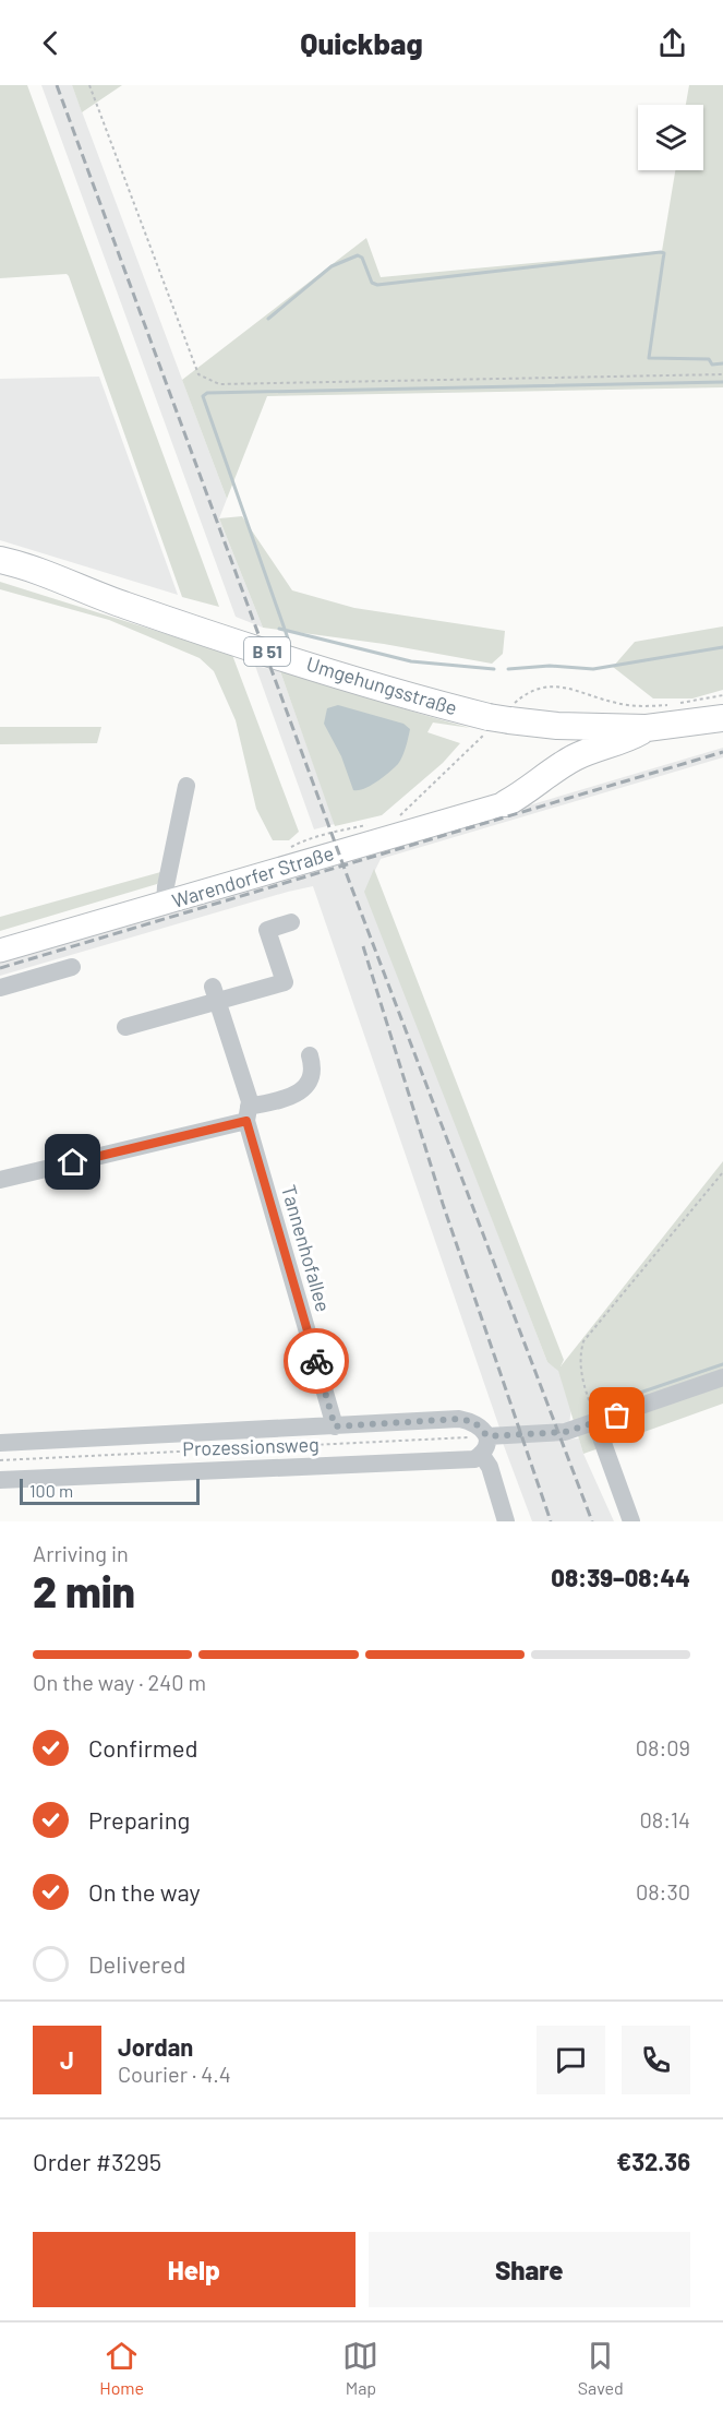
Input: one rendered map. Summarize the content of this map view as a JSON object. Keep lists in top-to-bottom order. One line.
{"streets":{"highway":["B 51","Umgehungsstraße"],"main road":["Warendorfer Straße"],"street":["Tannenhofallee","Prozessionsweg"]},"crossings":[["Tannenhofallee","Prozessionsweg"]],"scale_bar":"100 m","page":{"header":"Quickbag","scale":"100 m","heading":["2 min","Arriving in","08:39–08:44"],"panel":["Jordan","Courier · 4.4","Order #3295","€32.36"],"bar":"On the way · 240 m","list":[["Confirmed","08:09"],["Preparing","08:14"],["On the way","08:30"],"Delivered"],"round":"J","buttons":["Help","Share"],"tabs":["Home","Map","Saved"]}}
